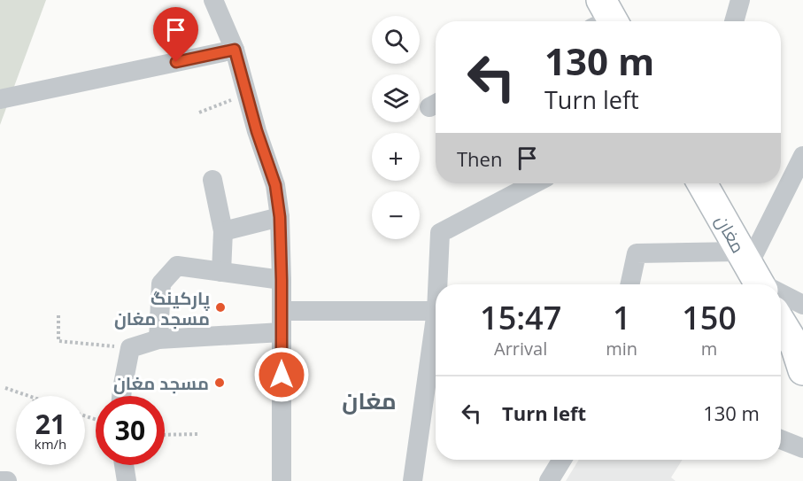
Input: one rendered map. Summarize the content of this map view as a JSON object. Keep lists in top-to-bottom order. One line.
{"streets":{"street":["مغان"]},"districts":["مغان"],"places":["پارکینگ مسجد مغان","مسجد مغان"],"page":{"map_buttons":["+","−"],"turn":["130 m","Turn left"],"then":"Then","eta":["15:47","Arrival","1","min","150","m"],"list":[{"name":"Turn left","value":"130 m"}],"speed":"21 km/h","limit":"30"}}
